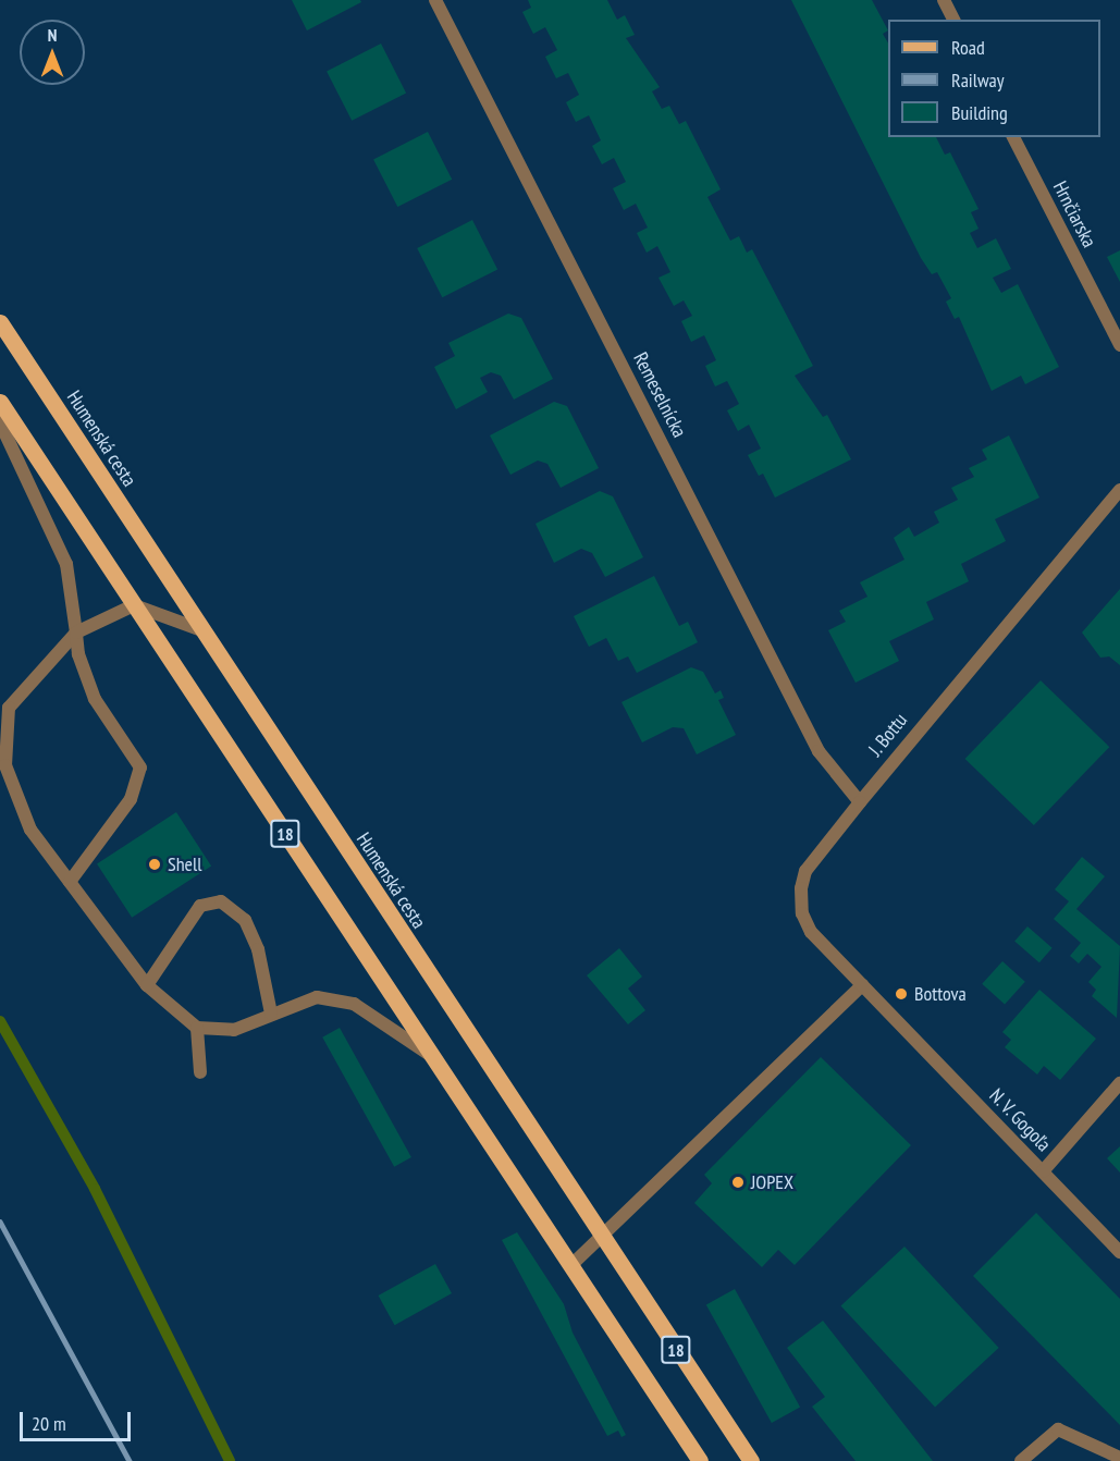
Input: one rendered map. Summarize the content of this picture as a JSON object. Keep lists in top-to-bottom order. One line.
{"streets":{"main road":["Humenská cesta","18"],"street":["Hrnčiarska","Remeselnícka","J. Bottu","N. V. Gogoľa"]},"crossings":[["Remeselnícka","J. Bottu"],["J. Bottu","N. V. Gogoľa"]],"places":["Shell","Bottova","JOPEX"],"legend":["Road","Railway","Building"],"scale_bar":"20 m","north":"top"}
